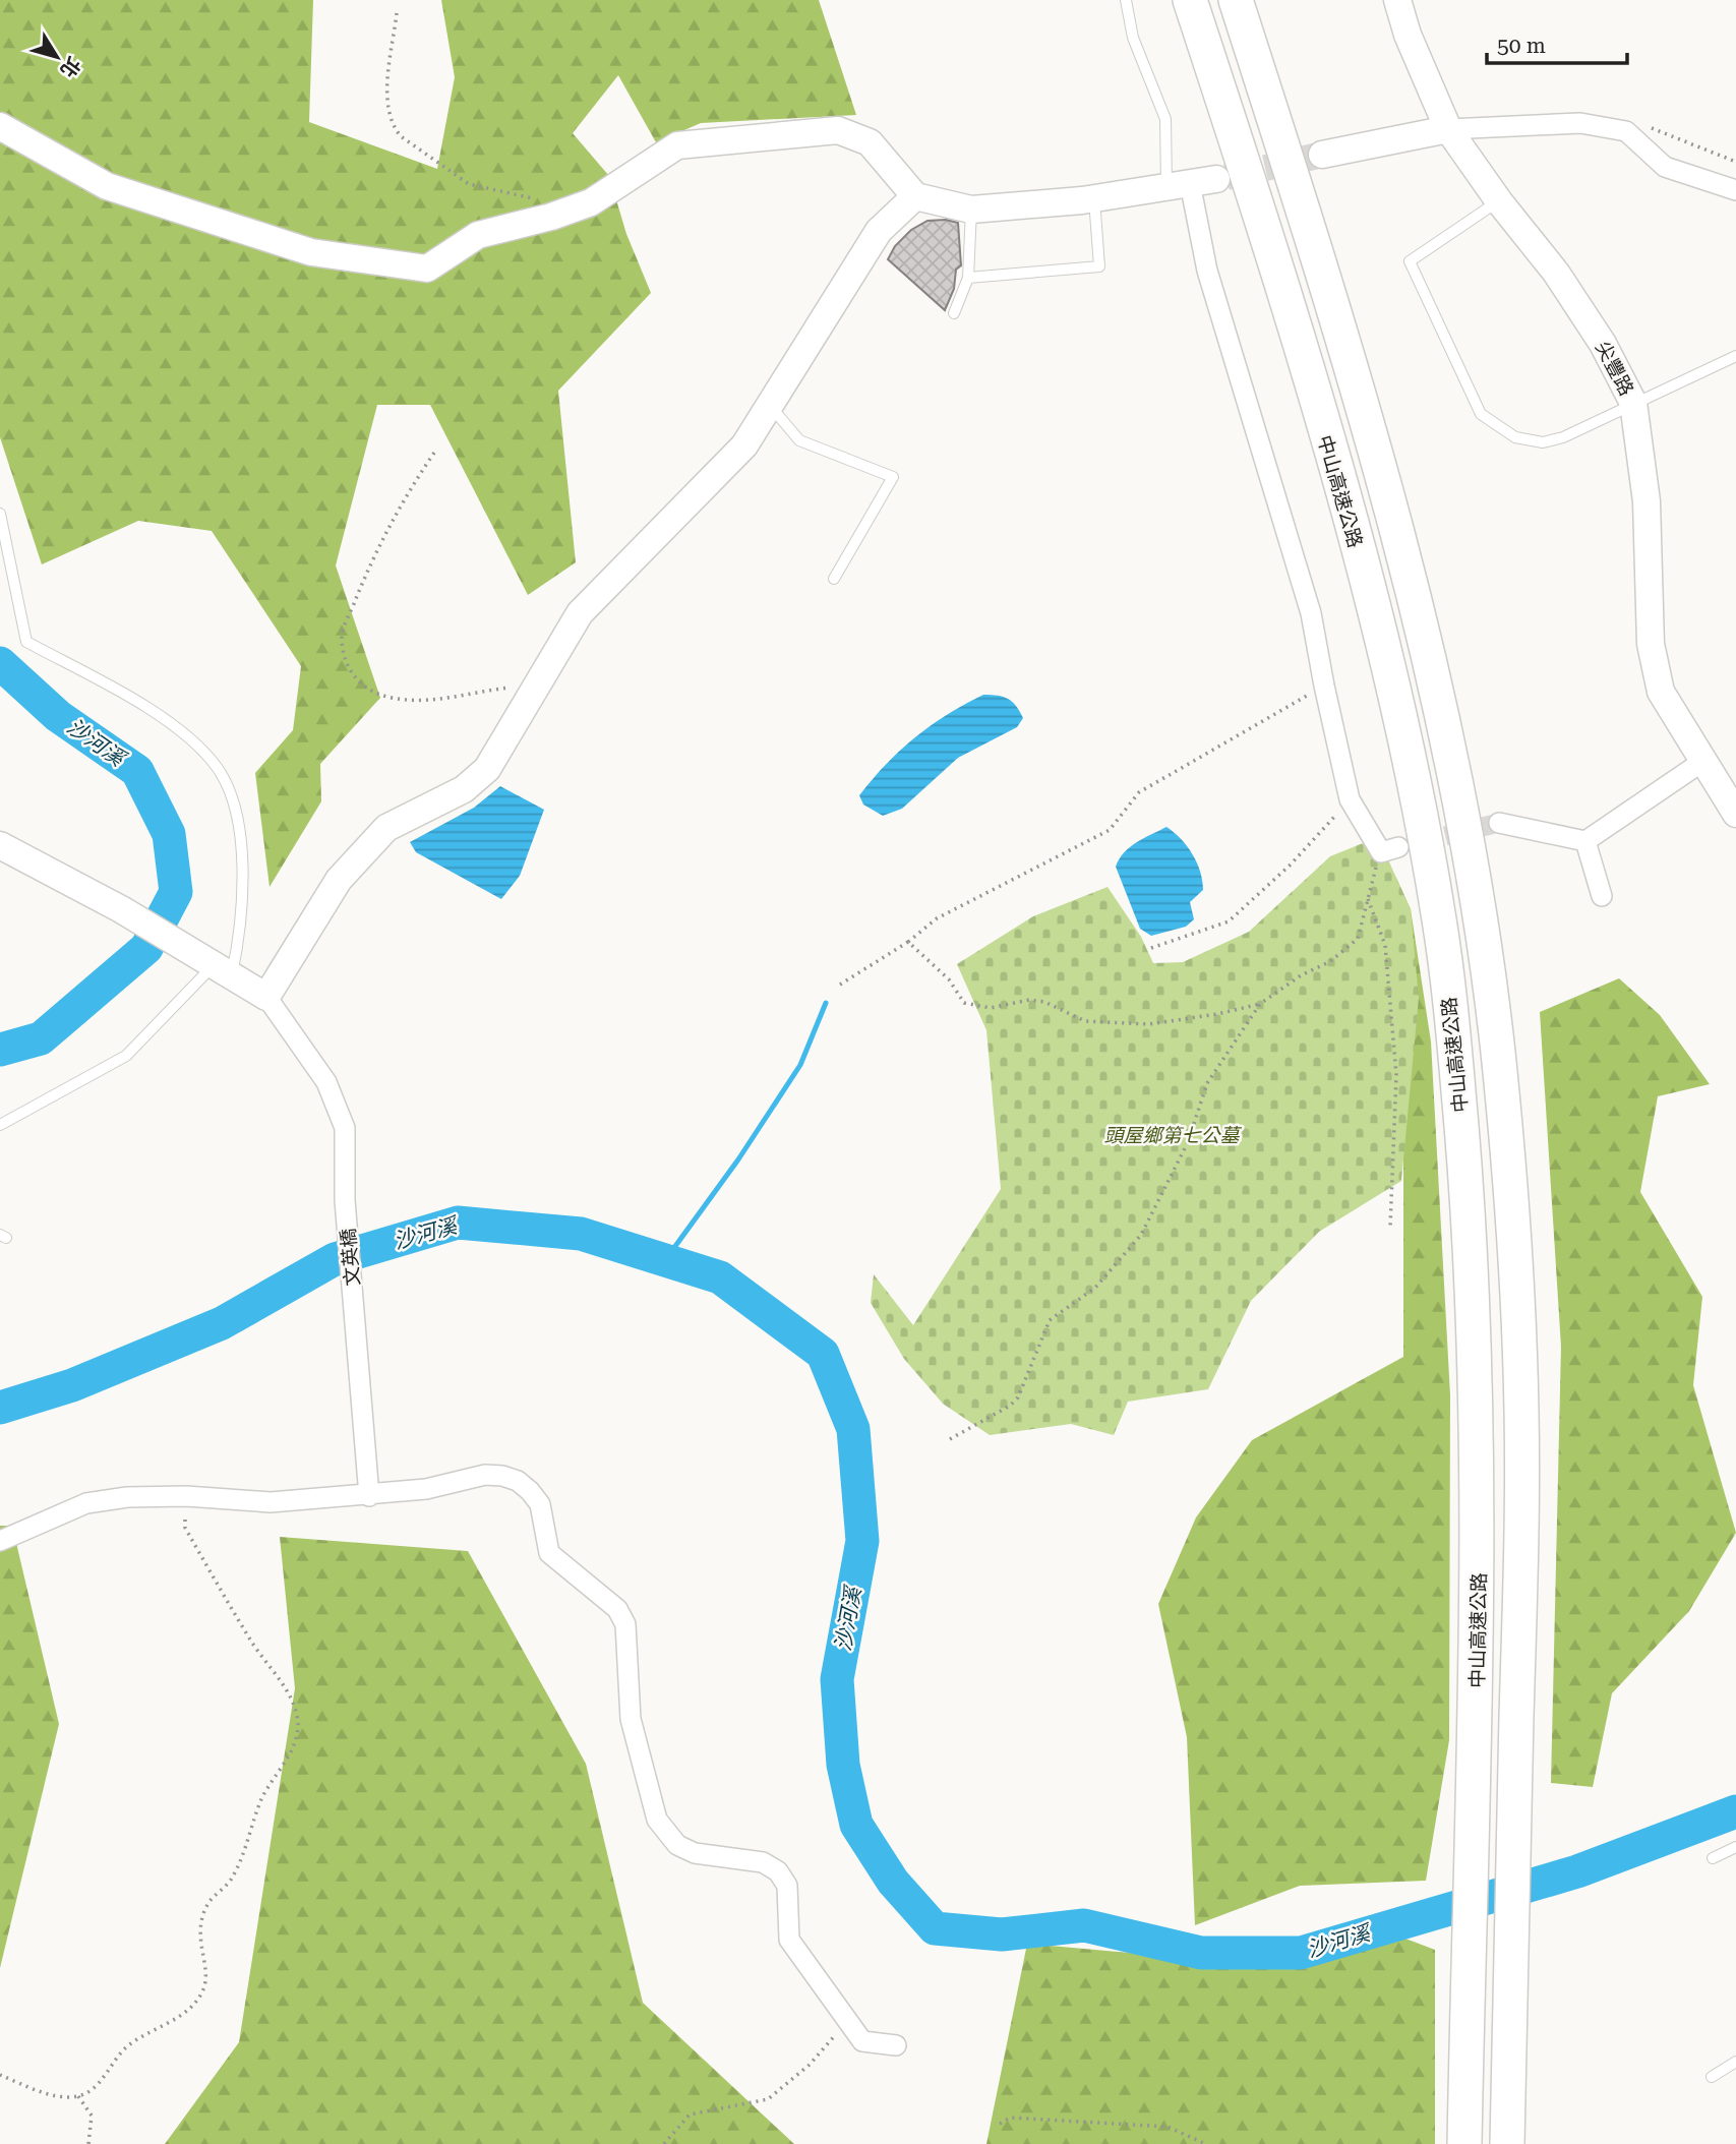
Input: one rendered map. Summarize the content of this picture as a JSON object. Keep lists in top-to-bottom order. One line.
{"streets":{"highway":["中山高速公路"],"street":["尖豐路","文英橋"]},"water":["沙河溪"],"parks":["頭屋鄉第七公墓"],"scale_bar":"50 m","north":"bottom right"}
